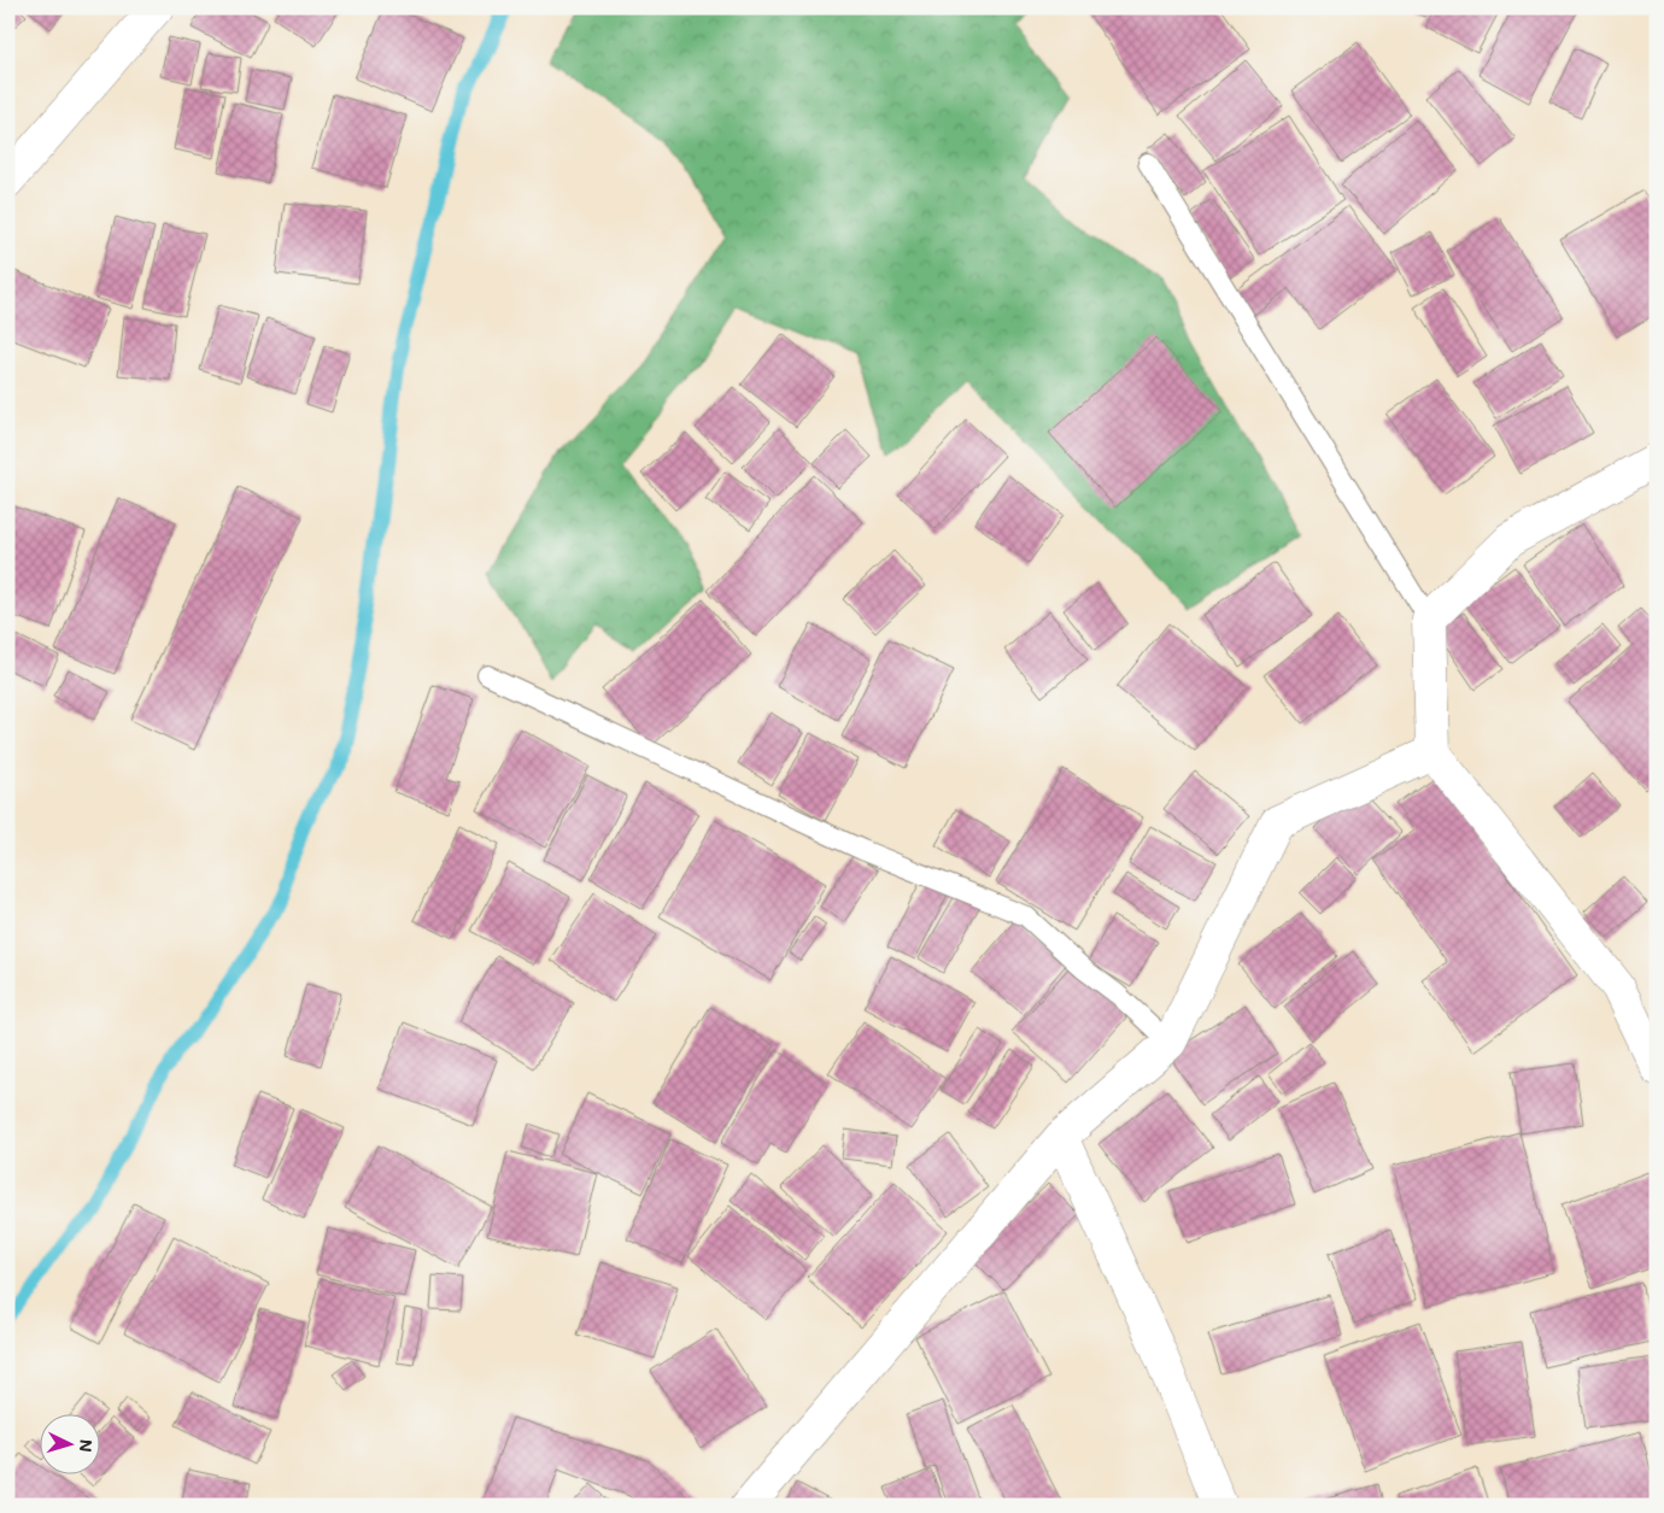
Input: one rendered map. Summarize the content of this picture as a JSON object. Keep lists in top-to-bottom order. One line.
{"north":"right"}
